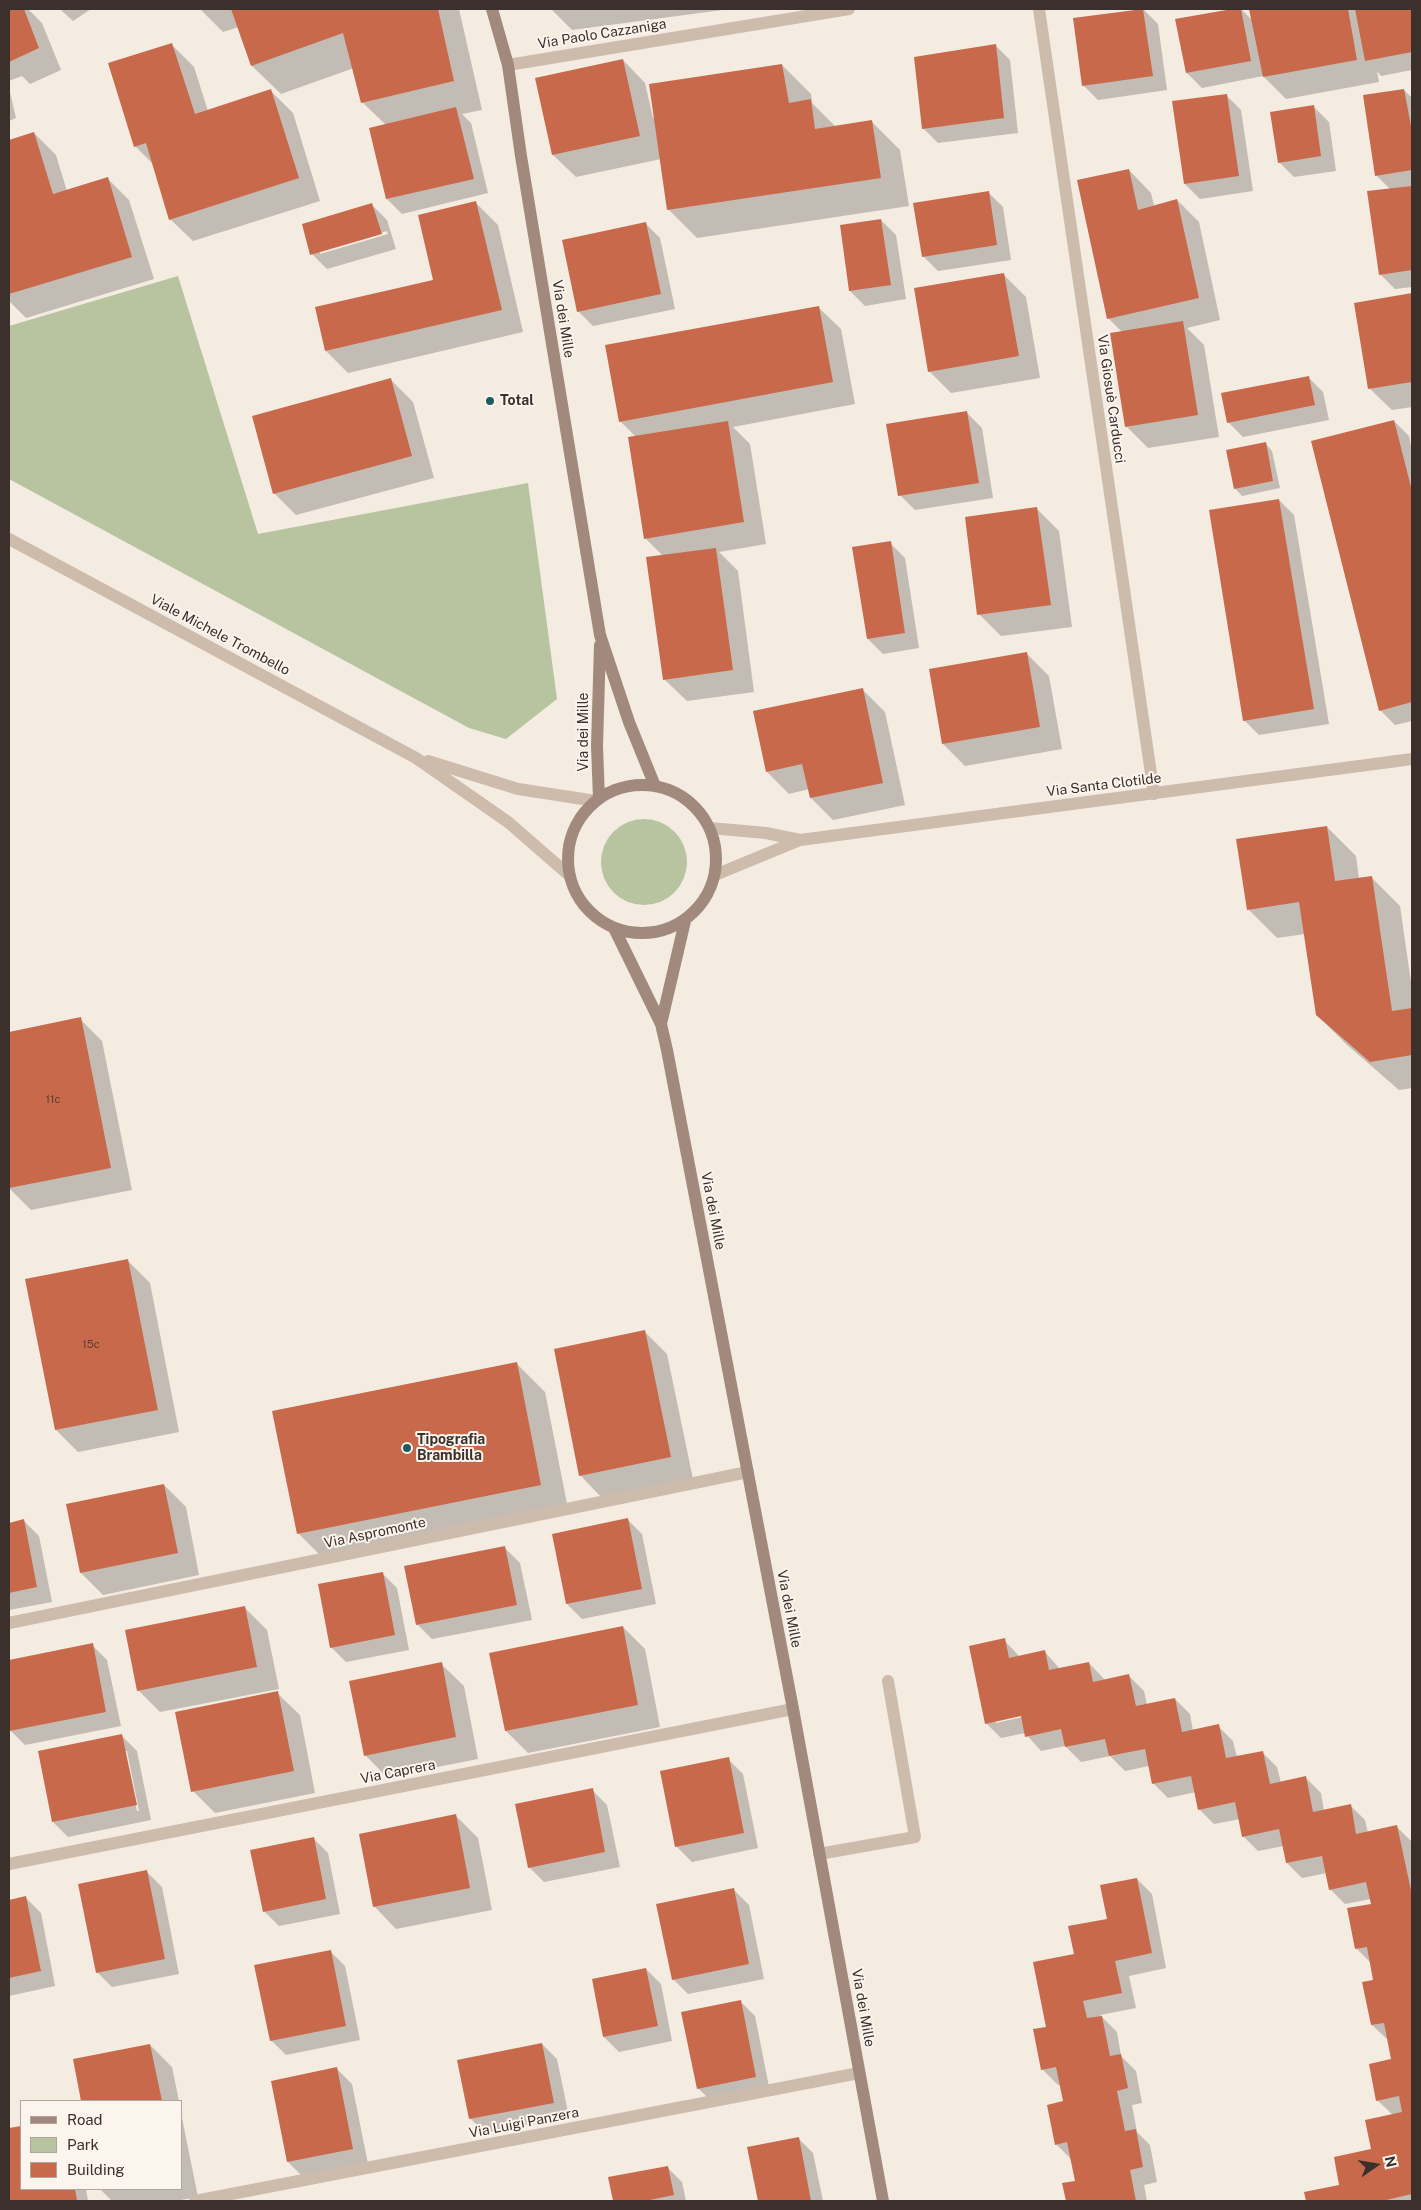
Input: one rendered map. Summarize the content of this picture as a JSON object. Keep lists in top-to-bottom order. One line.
{"streets":{"main road":["Via dei Mille"],"street":["Via Paolo Cazzaniga","Via Giosuè Carducci","Viale Michele Trombello","Via Santa Clotilde","Via Aspromonte","Via Caprera","Via Luigi Panzera"]},"crossings":[["Via Paolo Cazzaniga","Via dei Mille"],["Via dei Mille","Viale Michele Trombello"],["Via dei Mille","Via Santa Clotilde"],["Via dei Mille","Via Aspromonte"],["Via dei Mille","Via Caprera"],["Via dei Mille","Via Luigi Panzera"],["Via Giosuè Carducci","Via Santa Clotilde"],["Viale Michele Trombello","Via Santa Clotilde"]],"places":["Total","Tipografia Brambilla"],"house_numbers":["11c","15c"],"legend":["Road","Park","Building"],"north":"right"}
